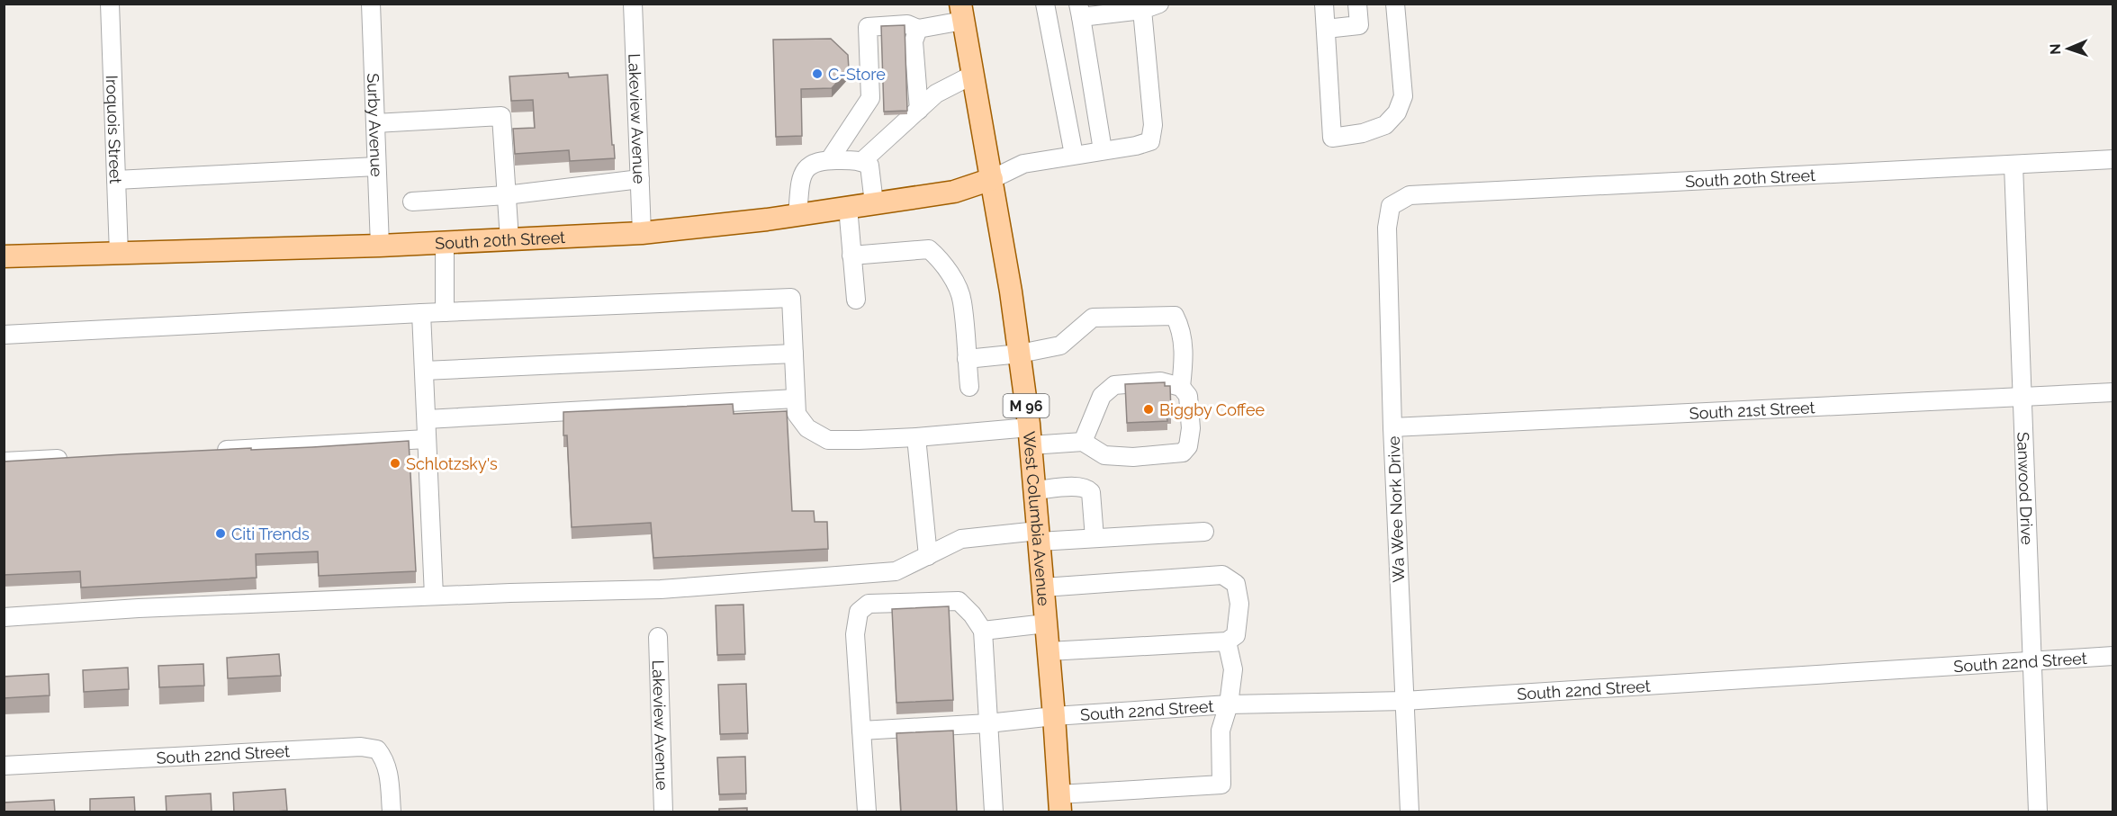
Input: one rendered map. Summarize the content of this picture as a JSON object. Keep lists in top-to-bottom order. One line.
{"streets":{"main road":["South 20th Street","M 96","West Columbia Avenue"],"street":["Lakeview Avenue","Surby Avenue","Iroquois Street","South 21st Street","Sanwood Drive","Wa Wee Nork Drive","South 22nd Street"]},"crossings":[["Lakeview Avenue","South 20th Street"],["Surby Avenue","South 20th Street"],["Iroquois Street","South 20th Street"],["South 20th Street","Sanwood Drive"],["South 20th Street","Wa Wee Nork Drive"],["South 20th Street","West Columbia Avenue"],["South 21st Street","Sanwood Drive"],["South 21st Street","Wa Wee Nork Drive"],["Sanwood Drive","South 22nd Street"],["Wa Wee Nork Drive","South 22nd Street"],["West Columbia Avenue","South 22nd Street"]],"places":["C-Store","Biggby Coffee","Schlotzsky's","Citi Trends"],"north":"left"}
